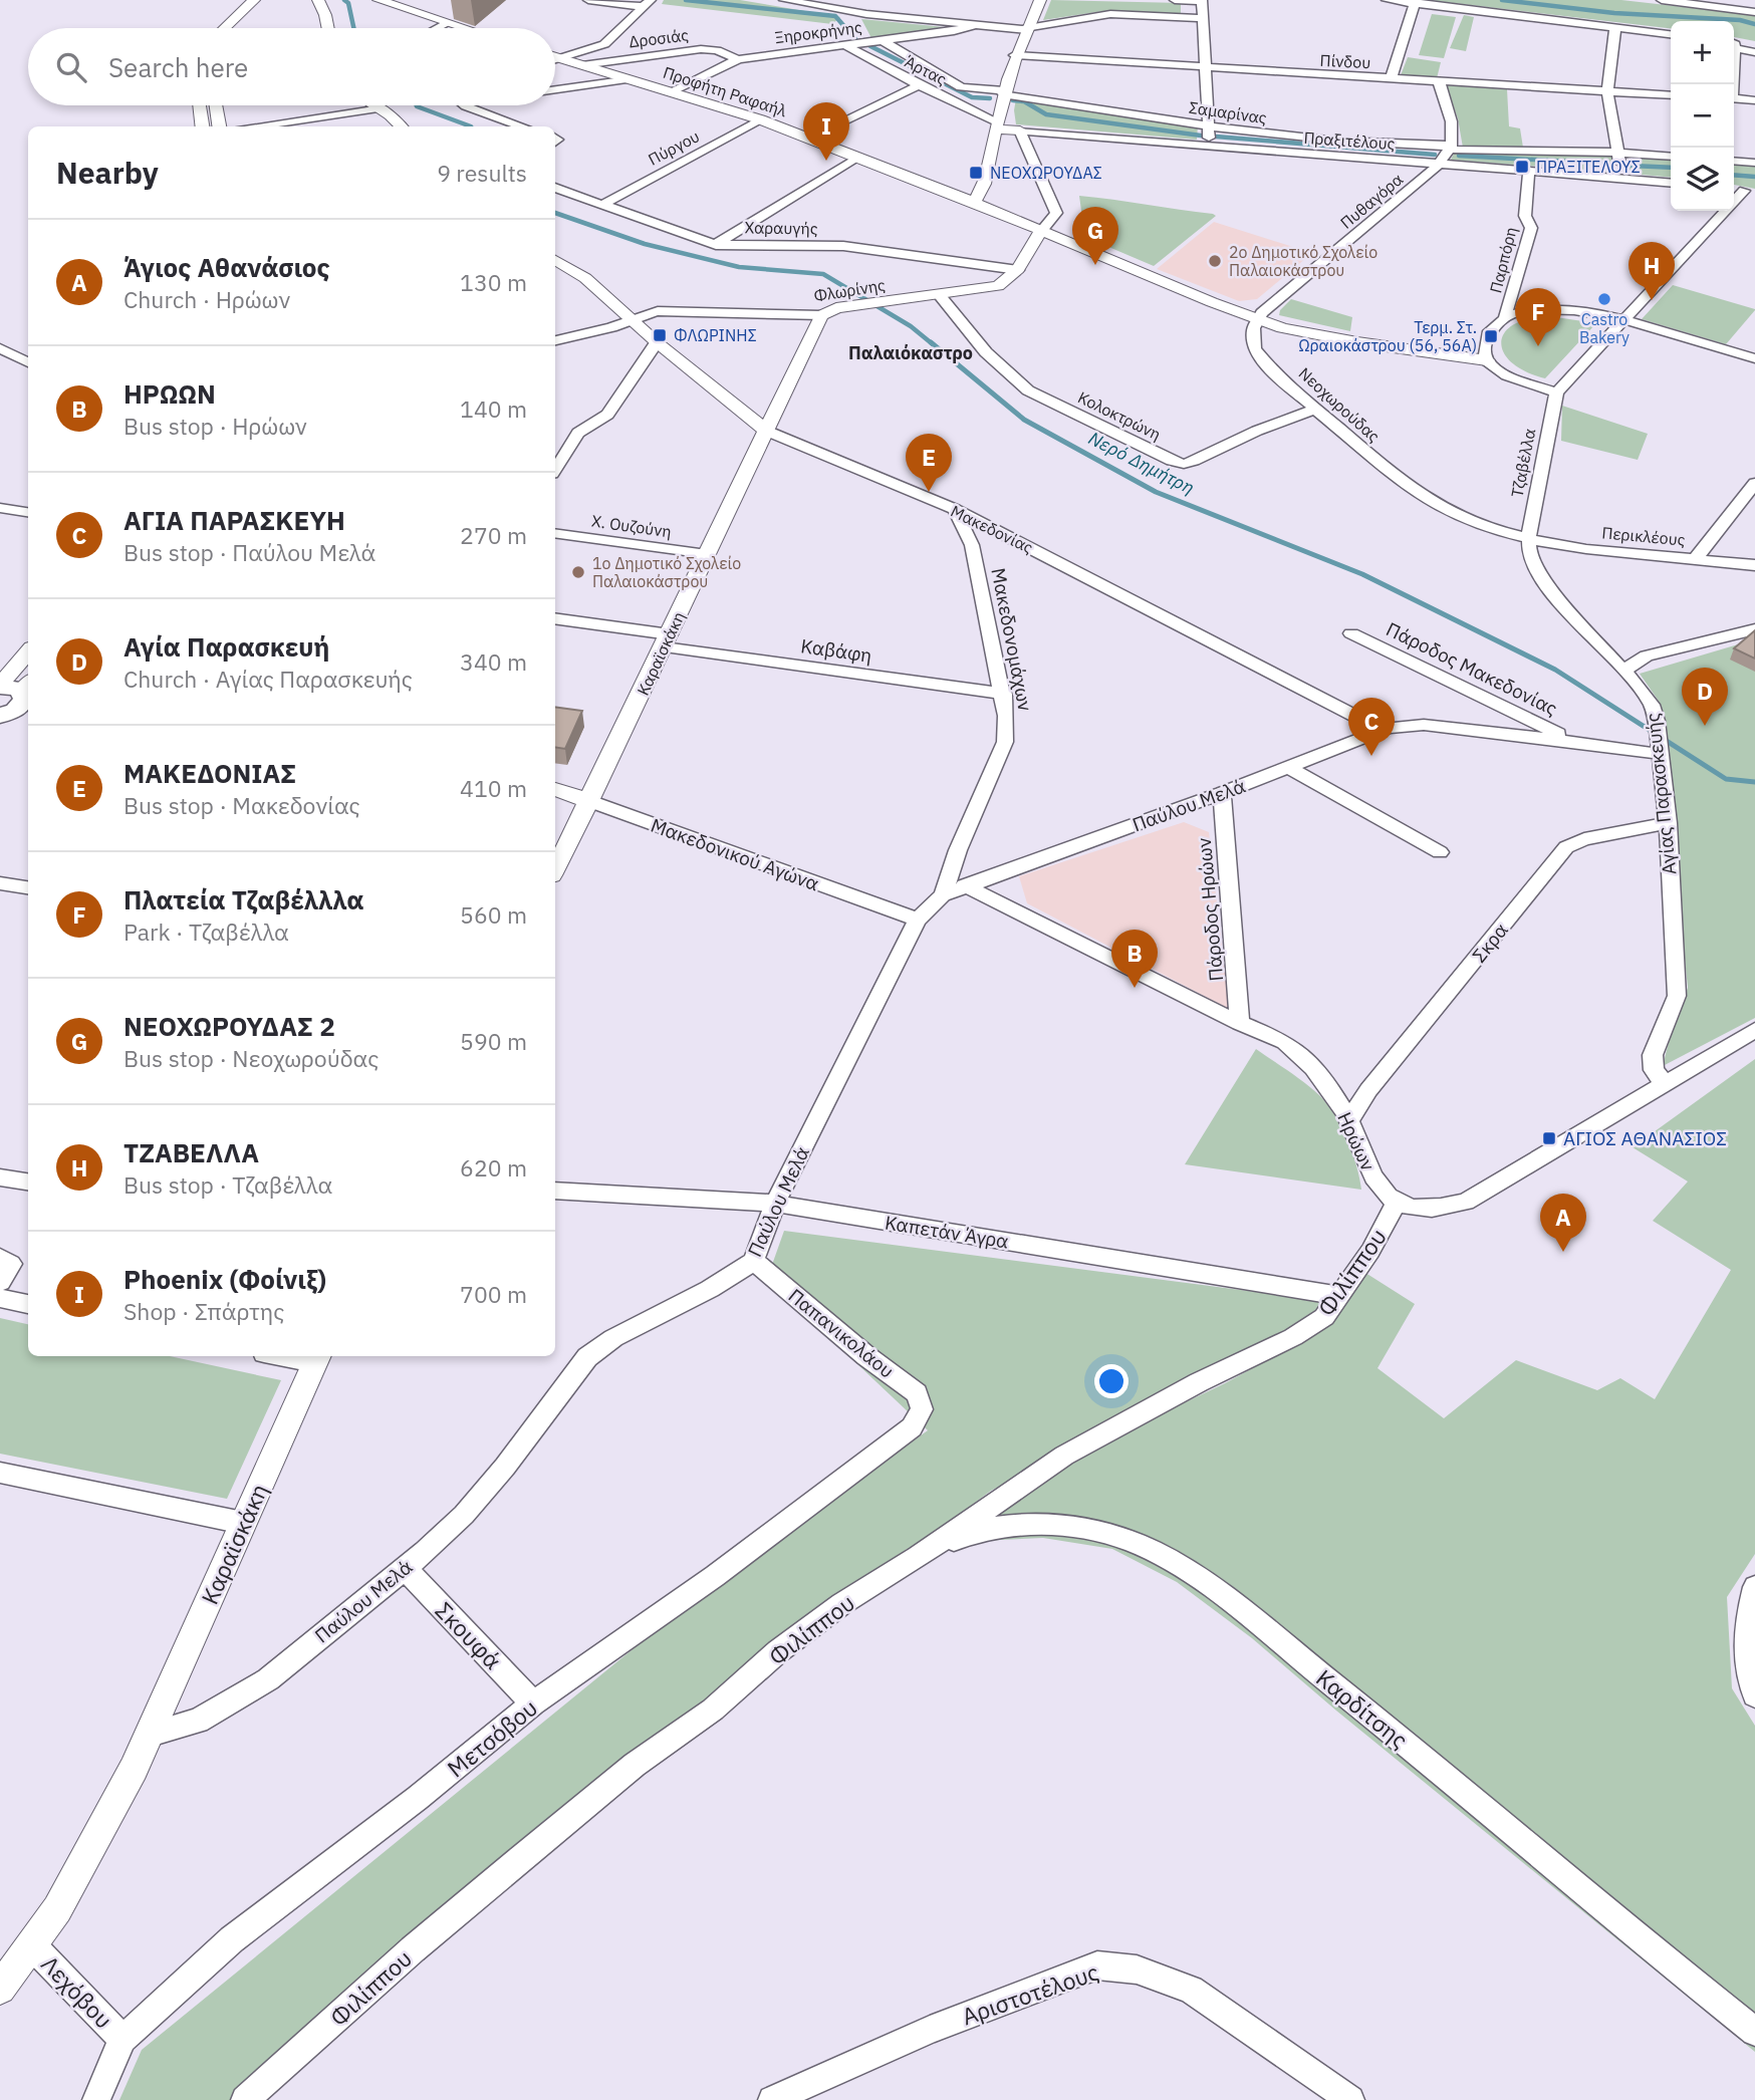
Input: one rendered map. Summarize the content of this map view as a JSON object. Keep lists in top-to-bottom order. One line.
{"streets":{"street":["Ξηροκρήνης","Δροσιάς","Πίνδου","Άρτας","Προφήτη Ραφαήλ","Σαμαρίνας","Πραξιτέλους","Πύργου","Πυθαγόρα","Χαραυγής","Παρπόρη","Φλωρίνης","Νεοχωρούδας","Κολοκτρώνη","Τζαβέλλα","Χ. Ουζούνη","Μακεδονίας","Περικλέους","Μακεδονομάχων","Καβάφη","Καραϊσκάκη","Πάροδος Μακεδονίας","Αγίας Παρασκευής","Παύλου Μελά","Μακεδονικού Αγώνα","Πάροδος Ηρώων","Σκρα","Ηρώων","Καπετάν Άγρα","Φιλίππου","Παπανικολάου","Σκουφά","Καρδίτσης","Μετσόβου","Λεχόβου","Αριστοτέλους"]},"crossings":[["Ξηροκρήνης","Δροσιάς"],["Ξηροκρήνης","Άρτας"],["Ξηροκρήνης","Προφήτη Ραφαήλ"],["Δροσιάς","Προφήτη Ραφαήλ"],["Άρτας","Σαμαρίνας"],["Προφήτη Ραφαήλ","Πύργου"],["Σαμαρίνας","Πυθαγόρα"],["Πραξιτέλους","Πυθαγόρα"],["Πραξιτέλους","Παρπόρη"],["Πύργου","Χαραυγής"],["Πυθαγόρα","Νεοχωρούδας"],["Χαραυγής","Φλωρίνης"],["Φλωρίνης","Κολοκτρώνη"],["Φλωρίνης","Μακεδονίας"],["Φλωρίνης","Καραϊσκάκη"],["Νεοχωρούδας","Κολοκτρώνη"],["Νεοχωρούδας","Τζαβέλλα"],["Νεοχωρούδας","Περικλέους"],["Νεοχωρούδας","Αγίας Παρασκευής"],["Τζαβέλλα","Περικλέους"],["Τζαβέλλα","Αγίας Παρασκευής"],["Χ. Ουζούνη","Καραϊσκάκη"],["Μακεδονίας","Μακεδονομάχων"],["Μακεδονίας","Καραϊσκάκη"],["Μακεδονίας","Παύλου Μελά"],["Περικλέους","Αγίας Παρασκευής"],["Μακεδονομάχων","Καβάφη"],["Μακεδονομάχων","Παύλου Μελά"],["Καβάφη","Καραϊσκάκη"],["Καραϊσκάκη","Παύλου Μελά"],["Καραϊσκάκη","Μακεδονικού Αγώνα"],["Πάροδος Μακεδονίας","Παύλου Μελά"],["Αγίας Παρασκευής","Παύλου Μελά"],["Αγίας Παρασκευής","Σκρα"],["Παύλου Μελά","Μακεδονικού Αγώνα"],["Παύλου Μελά","Πάροδος Ηρώων"],["Παύλου Μελά","Ηρώων"],["Παύλου Μελά","Καπετάν Άγρα"],["Παύλου Μελά","Παπανικολάου"],["Παύλου Μελά","Σκουφά"],["Πάροδος Ηρώων","Ηρώων"],["Σκρα","Ηρώων"],["Ηρώων","Φιλίππου"],["Καπετάν Άγρα","Φιλίππου"],["Φιλίππου","Καρδίτσης"],["Παπανικολάου","Μετσόβου"],["Σκουφά","Μετσόβου"],["Μετσόβου","Λεχόβου"]],"districts":["Παλαιόκαστρο"],"water":["Νερό Δημήτρη"],"places":{"transit":["ΠΡΑΞΙΤΕΛΟΥΣ","ΝΕΟΧΩΡΟΥΔΑΣ","ΦΛΩΡΙΝΗΣ","Τερμ. Στ. Ωραιοκάστρου (56, 56Α)","ΑΓΙΟΣ ΑΘΑΝΑΣΙΟΣ"],"other":["2ο Δημοτικό Σχολείο Παλαιοκάστρου","Castro Bakery","1ο Δημοτικό Σχολείο Παλαιοκάστρου"]},"page":{"map_buttons":["+","−"],"search":"Search here","pins":["I","G","H","F","E","D","C","B","A"],"heading":["Nearby","9 results"],"list":[{"mark":"A","name":"Άγιος Αθανάσιος","note":"Church · Ηρώων","value":"130 m"},{"mark":"B","name":"ΗΡΩΩΝ","note":"Bus stop · Ηρώων","value":"140 m"},{"mark":"C","name":"ΑΓΙΑ ΠΑΡΑΣΚΕΥΗ","note":"Bus stop · Παύλου Μελά","value":"270 m"},{"mark":"D","name":"Αγία Παρασκευή","note":"Church · Αγίας Παρασκευής","value":"340 m"},{"mark":"E","name":"ΜΑΚΕΔΟΝΙΑΣ","note":"Bus stop · Μακεδονίας","value":"410 m"},{"mark":"F","name":"Πλατεία Τζαβέλλλα","note":"Park · Τζαβέλλα","value":"560 m"},{"mark":"G","name":"ΝΕΟΧΩΡΟΥΔΑΣ 2","note":"Bus stop · Νεοχωρούδας","value":"590 m"},{"mark":"H","name":"ΤΖΑΒΕΛΛΑ","note":"Bus stop · Τζαβέλλα","value":"620 m"},{"mark":"I","name":"Phoenix (Φοίνιξ)","note":"Shop · Σπάρτης","value":"700 m"}]}}
